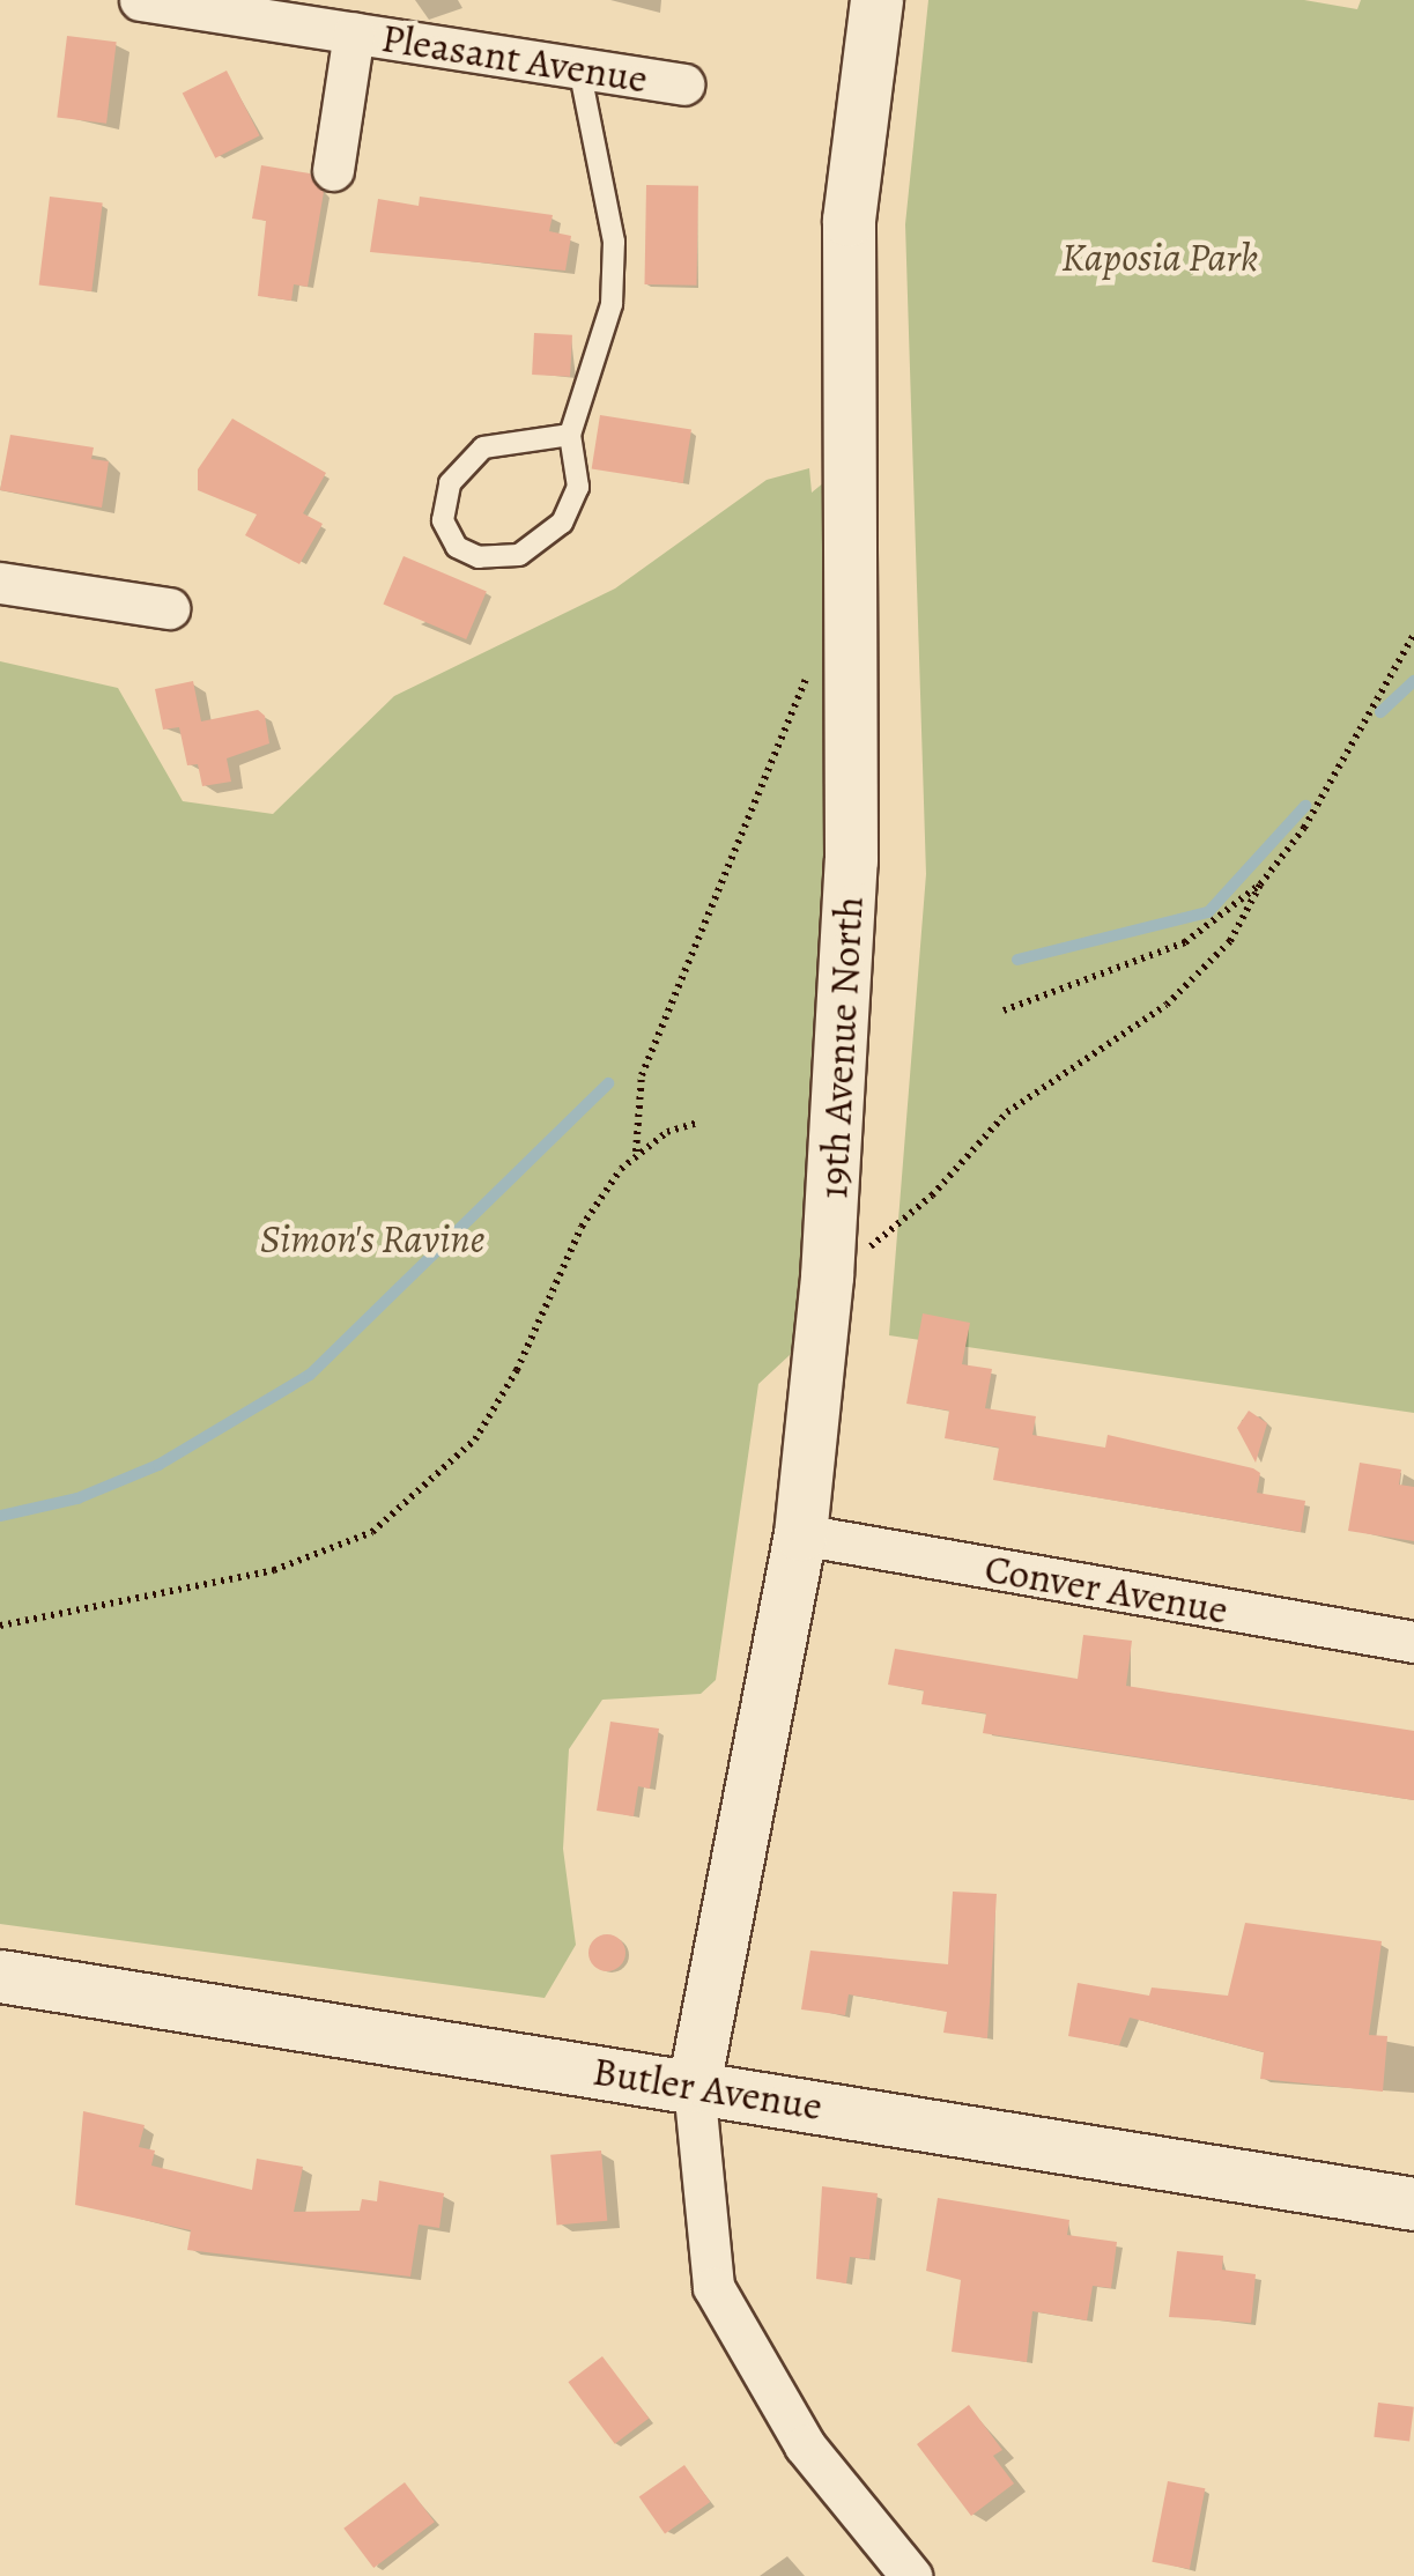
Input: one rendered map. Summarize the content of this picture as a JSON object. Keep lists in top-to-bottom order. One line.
{"streets":{"street":["Pleasant Avenue","19th Avenue North","Conver Avenue","Butler Avenue"]},"crossings":[["19th Avenue North","Conver Avenue"],["19th Avenue North","Butler Avenue"]],"parks":["Kaposia Park","Simon's Ravine"]}
